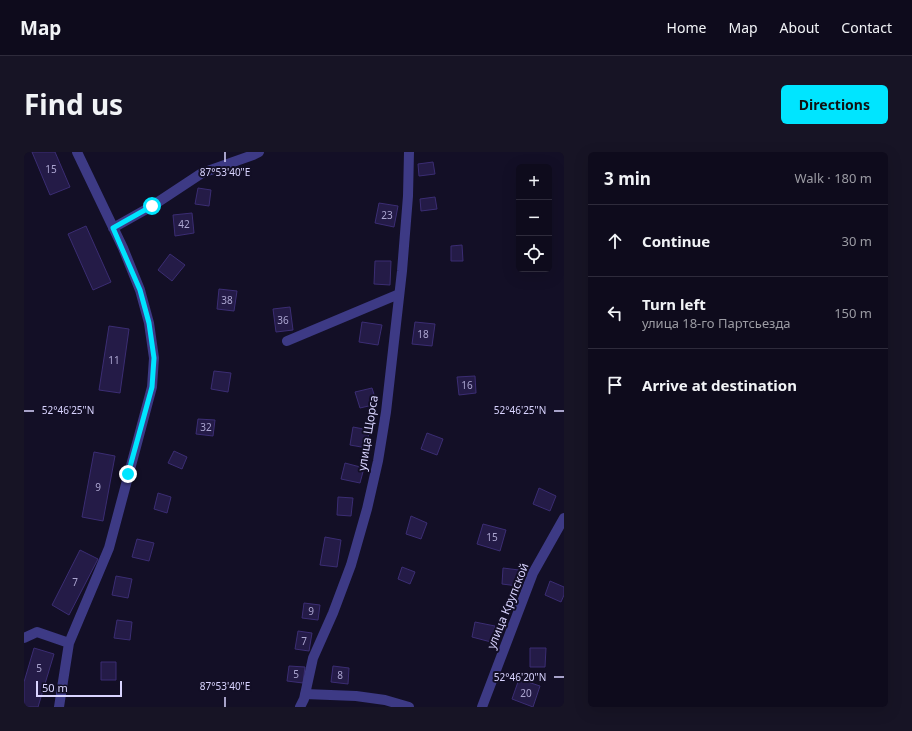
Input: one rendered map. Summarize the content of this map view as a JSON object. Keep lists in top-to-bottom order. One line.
{"streets":{"street":["улица Щорса","улица Крупской"]},"house_numbers":["15","23","42","38","36","18","11","16","32","9","15","7","9","7","5","5","8","20"],"scale_bar":"50 m","page":{"header":"Map","nav":["Home","Map","About","Contact"],"title":"Find us","buttons":"Directions","heading":["3 min","Walk · 180 m"],"map_buttons":["+","−"],"list":[["Continue","30 m"],["Turn left","улица 18-го Партсьезда","150 m"],"Arrive at destination"],"scale":"50 m"},"coordinates":["87°53'40\"E","52°46'25\"N","52°46'20\"N"]}
